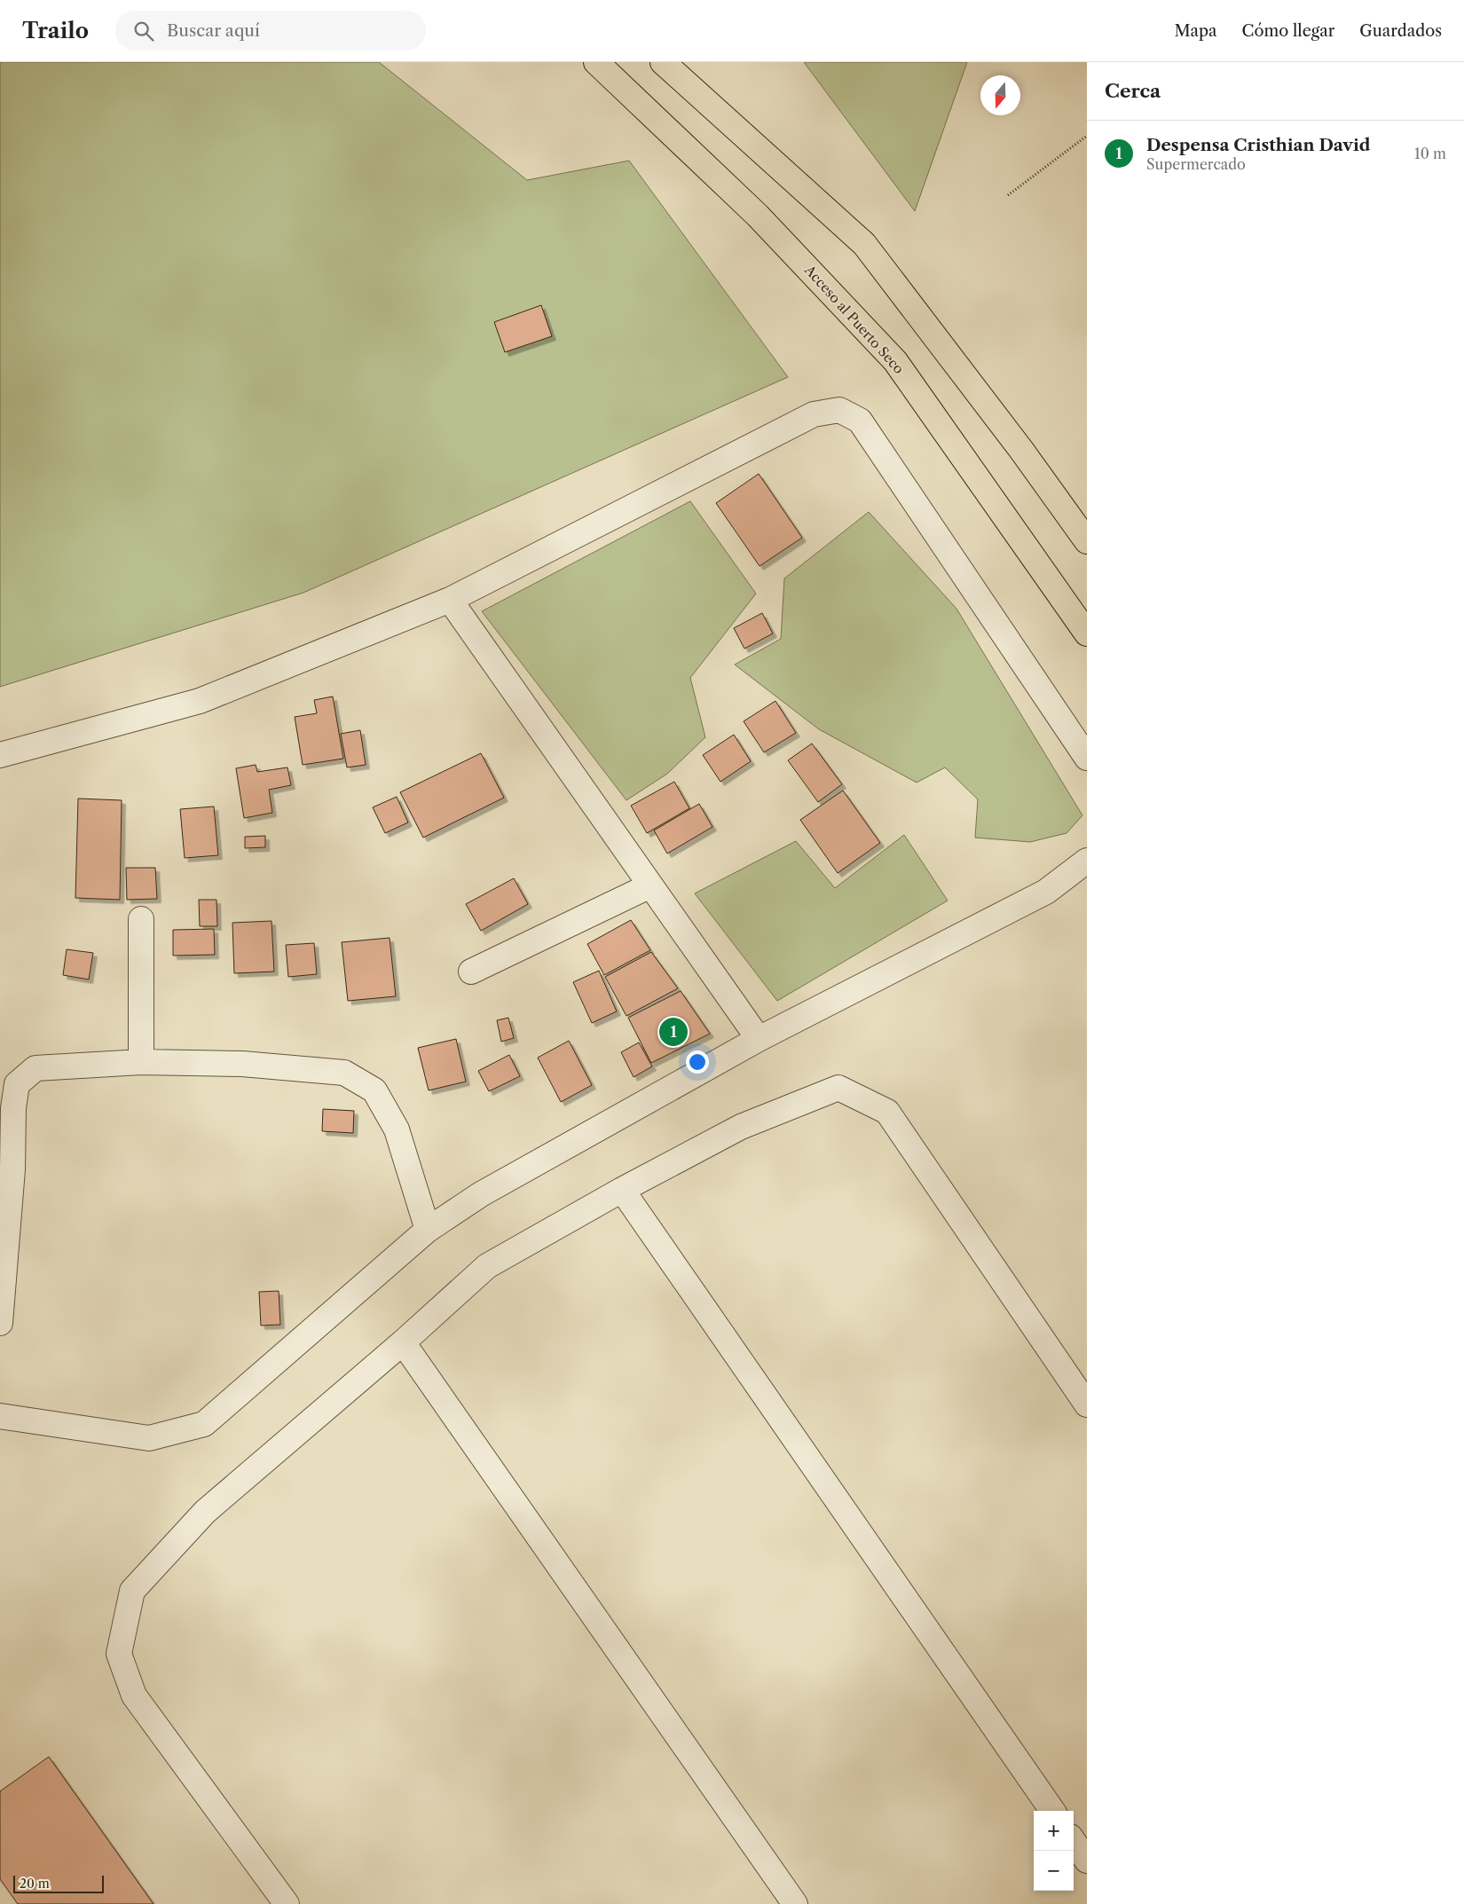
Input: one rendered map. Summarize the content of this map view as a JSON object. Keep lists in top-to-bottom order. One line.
{"streets":{"main road":["Acceso al Puerto Seco"]},"scale_bar":"20 m","north":"bottom","page":{"header":"Trailo","search":"Buscar aquí","nav":["Mapa","Cómo llegar","Guardados"],"heading":"Cerca","list":[{"mark":"1","name":"Despensa Cristhian David","note":"Supermercado","value":"10 m"}],"pins":"1","map_buttons":["+","−"],"scale":"20 m"}}
